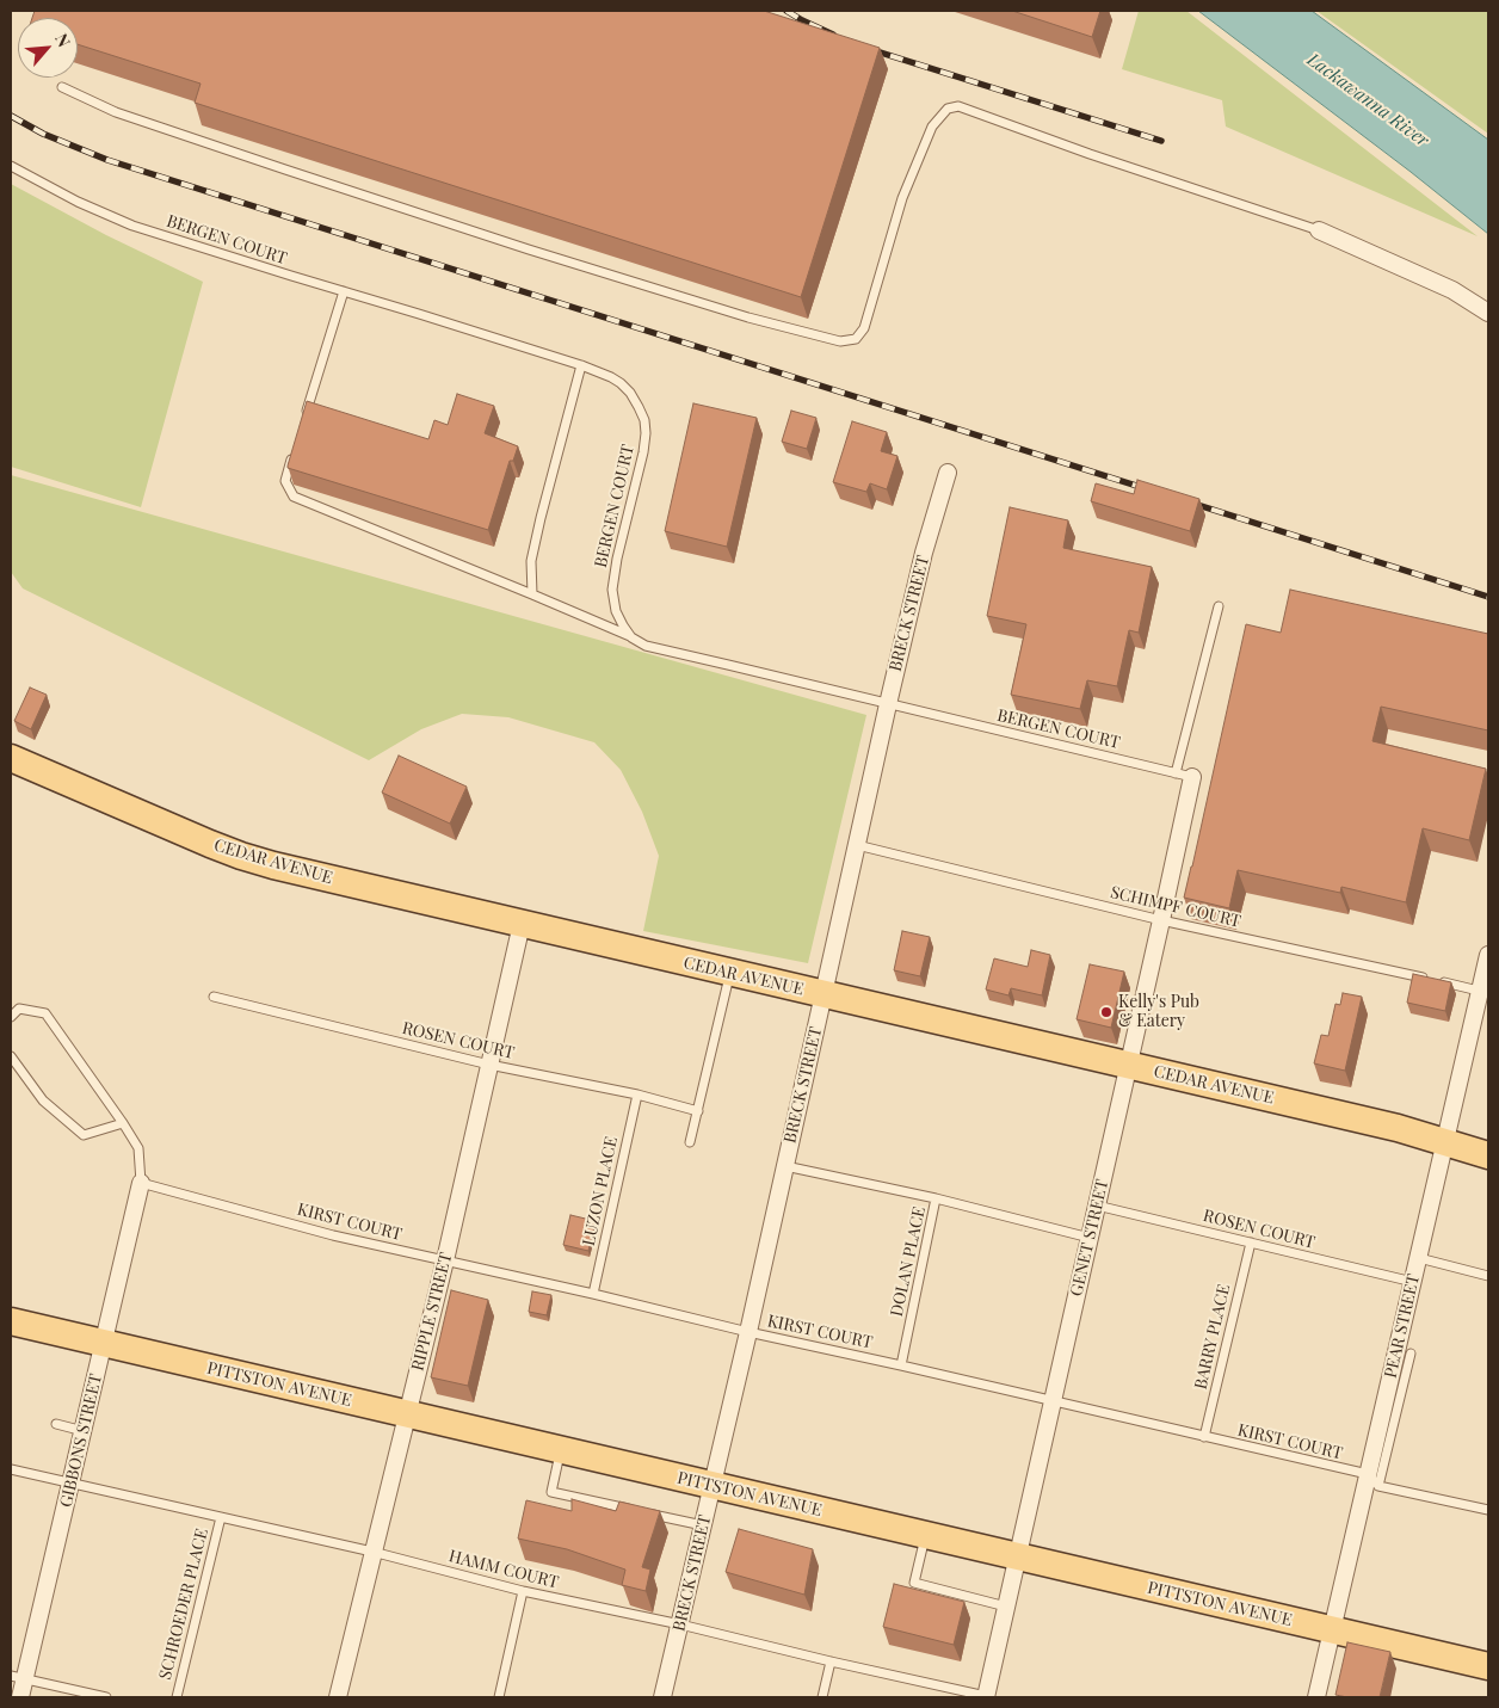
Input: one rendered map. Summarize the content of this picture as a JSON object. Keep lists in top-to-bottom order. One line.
{"streets":{"main road":["CEDAR AVENUE","PITTSTON AVENUE"],"street":["BRECK STREET","GENET STREET","RIPPLE STREET","PEAR STREET","GIBBONS STREET"],"lane":["BERGEN COURT","SCHIMPF COURT","ROSEN COURT","LUZON PLACE","KIRST COURT","DOLAN PLACE","BARRY PLACE","HAMM COURT","SCHROEDER PLACE"]},"crossings":[["BERGEN COURT","BRECK STREET"],["BERGEN COURT","GENET STREET"],["BRECK STREET","CEDAR AVENUE"],["BRECK STREET","SCHIMPF COURT"],["BRECK STREET","KIRST COURT"],["BRECK STREET","PITTSTON AVENUE"],["BRECK STREET","HAMM COURT"],["CEDAR AVENUE","GENET STREET"],["CEDAR AVENUE","RIPPLE STREET"],["CEDAR AVENUE","PEAR STREET"],["SCHIMPF COURT","GENET STREET"],["SCHIMPF COURT","PEAR STREET"],["ROSEN COURT","LUZON PLACE"],["ROSEN COURT","GENET STREET"],["ROSEN COURT","RIPPLE STREET"],["ROSEN COURT","PEAR STREET"],["ROSEN COURT","BARRY PLACE"],["LUZON PLACE","KIRST COURT"],["KIRST COURT","GENET STREET"],["KIRST COURT","DOLAN PLACE"],["KIRST COURT","RIPPLE STREET"],["KIRST COURT","PEAR STREET"],["KIRST COURT","BARRY PLACE"],["KIRST COURT","GIBBONS STREET"],["GENET STREET","PITTSTON AVENUE"],["GENET STREET","HAMM COURT"],["RIPPLE STREET","PITTSTON AVENUE"],["RIPPLE STREET","HAMM COURT"],["PEAR STREET","PITTSTON AVENUE"],["PITTSTON AVENUE","GIBBONS STREET"],["GIBBONS STREET","HAMM COURT"],["HAMM COURT","SCHROEDER PLACE"]],"water":["Lackawanna River"],"places":["Kelly's Pub & Eatery"],"north":"top right"}
